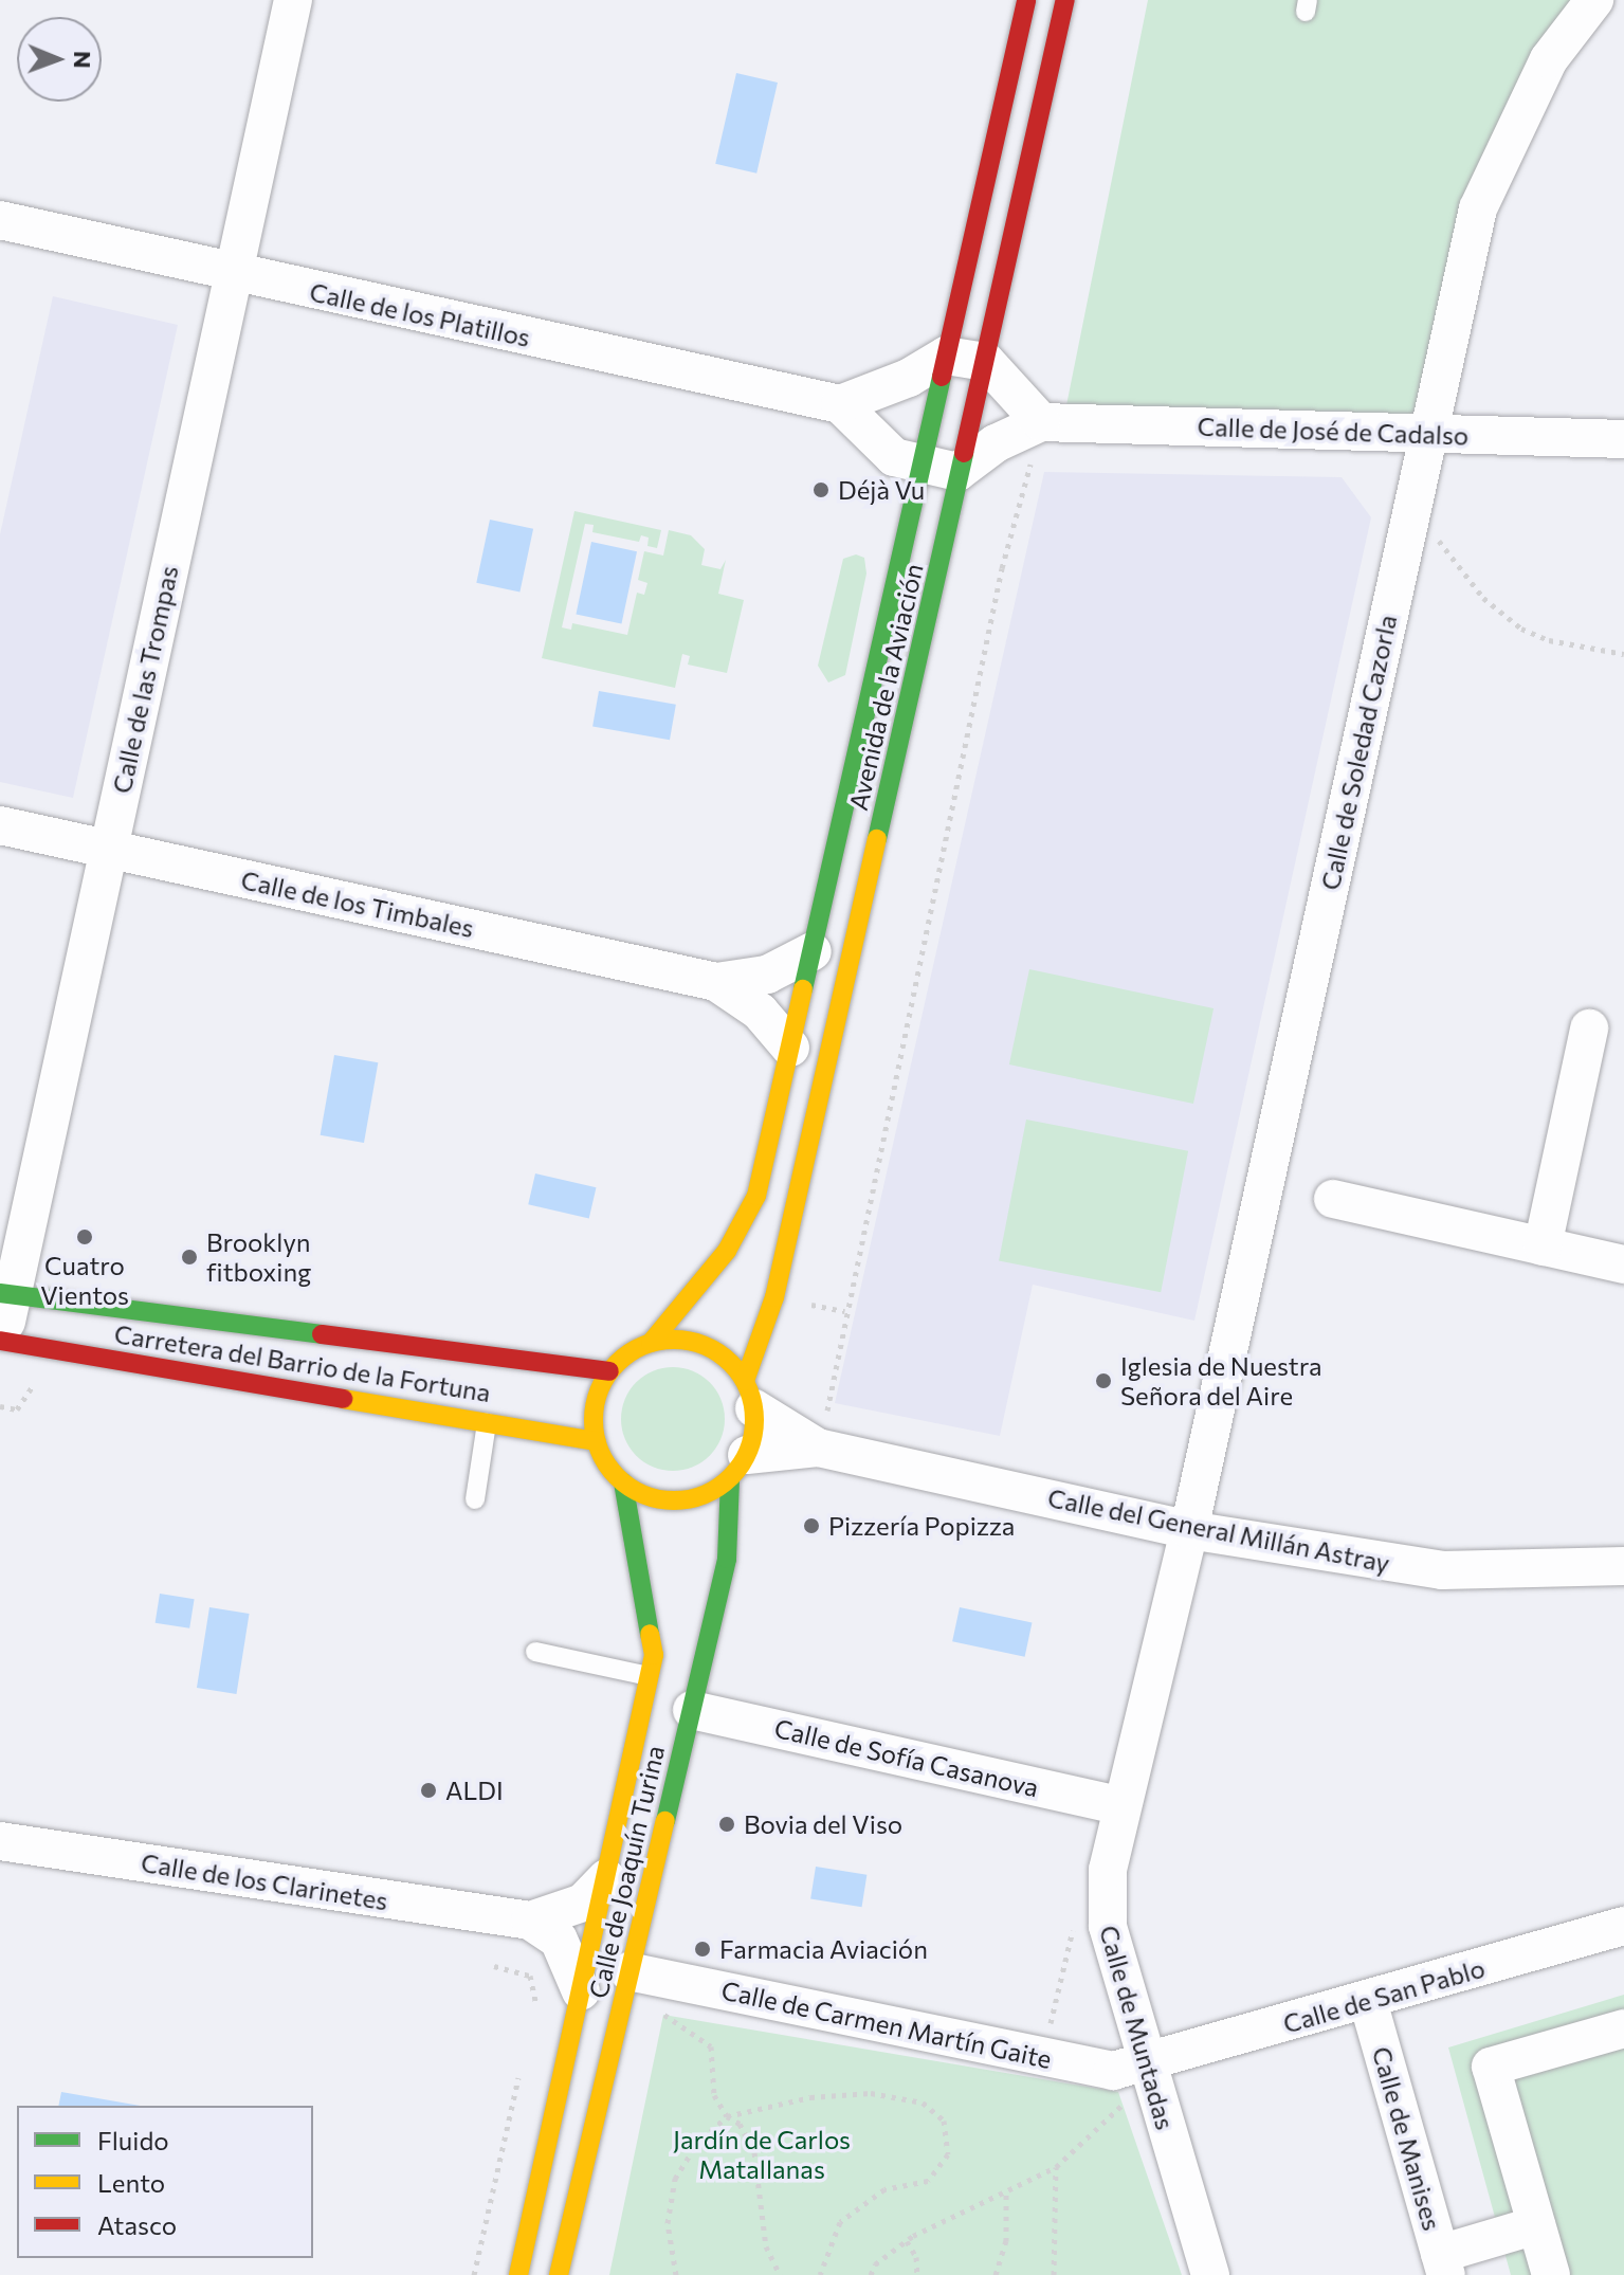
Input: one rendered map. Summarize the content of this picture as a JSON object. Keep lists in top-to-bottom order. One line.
{"streets":{"main road":["Avenida de la Aviación","Carretera del Barrio de la Fortuna","Calle de Joaquín Turina"],"street":["Calle de los Platillos","Calle de José de Cadalso","Calle de las Trompas","Calle de Soledad Cazorla","Calle de los Timbales","Calle del General Millán Astray","Calle de Sofía Casanova","Calle de los Clarinetes","Calle de San Pablo","Calle de Carmen Martín Gaite","Calle de Muntadas","Calle de Manises"]},"crossings":[["Calle de los Platillos","Calle de las Trompas"],["Calle de José de Cadalso","Avenida de la Aviación"],["Calle de José de Cadalso","Calle de Soledad Cazorla"],["Calle de las Trompas","Calle de los Timbales"],["Calle de las Trompas","Carretera del Barrio de la Fortuna"],["Avenida de la Aviación","Calle de los Timbales"],["Avenida de la Aviación","Carretera del Barrio de la Fortuna"],["Avenida de la Aviación","Calle del General Millán Astray"],["Avenida de la Aviación","Calle de Joaquín Turina"],["Calle de Soledad Cazorla","Calle del General Millán Astray"],["Calle de Soledad Cazorla","Calle de Muntadas"],["Carretera del Barrio de la Fortuna","Calle del General Millán Astray"],["Carretera del Barrio de la Fortuna","Calle de Joaquín Turina"],["Calle del General Millán Astray","Calle de Joaquín Turina"],["Calle del General Millán Astray","Calle de Muntadas"],["Calle de Sofía Casanova","Calle de Joaquín Turina"],["Calle de Sofía Casanova","Calle de Muntadas"],["Calle de Joaquín Turina","Calle de los Clarinetes"],["Calle de Joaquín Turina","Calle de Carmen Martín Gaite"],["Calle de San Pablo","Calle de Carmen Martín Gaite"],["Calle de San Pablo","Calle de Muntadas"],["Calle de San Pablo","Calle de Manises"],["Calle de Carmen Martín Gaite","Calle de Muntadas"]],"parks":["Jardín de Carlos Matallanas"],"places":["Déjà Vu","Cuatro Vientos","Brooklyn fitboxing","Iglesia de Nuestra Señora del Aire","Pizzería Popizza","ALDI","Bovia del Viso","Farmacia Aviación"],"legend":["Fluido","Lento","Atasco"],"north":"right"}
